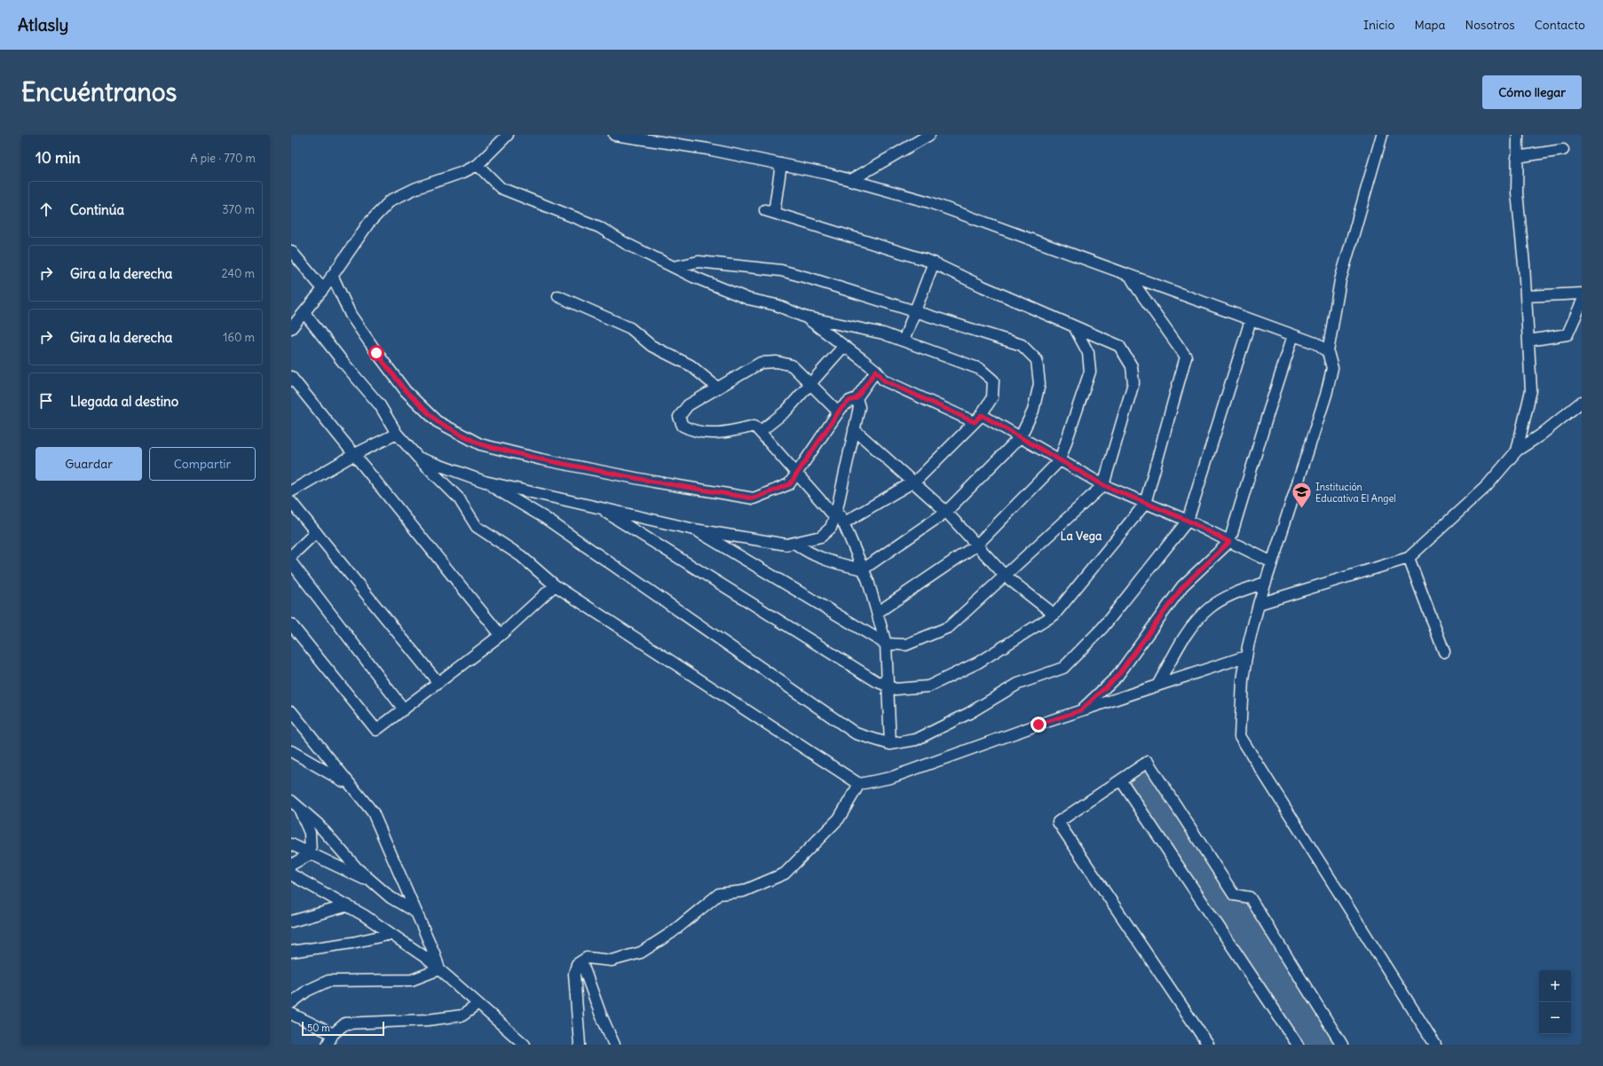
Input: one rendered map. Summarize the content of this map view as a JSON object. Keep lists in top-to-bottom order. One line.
{"districts":["La Vega"],"places":{"school or university":["Institución Educativa El Angel"]},"scale_bar":"50 m","page":{"header":"Atlasly","nav":["Inicio","Mapa","Nosotros","Contacto"],"buttons":["Cómo llegar",["Guardar","Compartir"]],"title":"Encuéntranos","heading":["10 min","A pie · 770 m"],"list":[["Continúa","370 m"],["Gira a la derecha","240 m"],["Gira a la derecha","160 m"],"Llegada al destino"],"map_buttons":["+","−"],"scale":"50 m"}}
